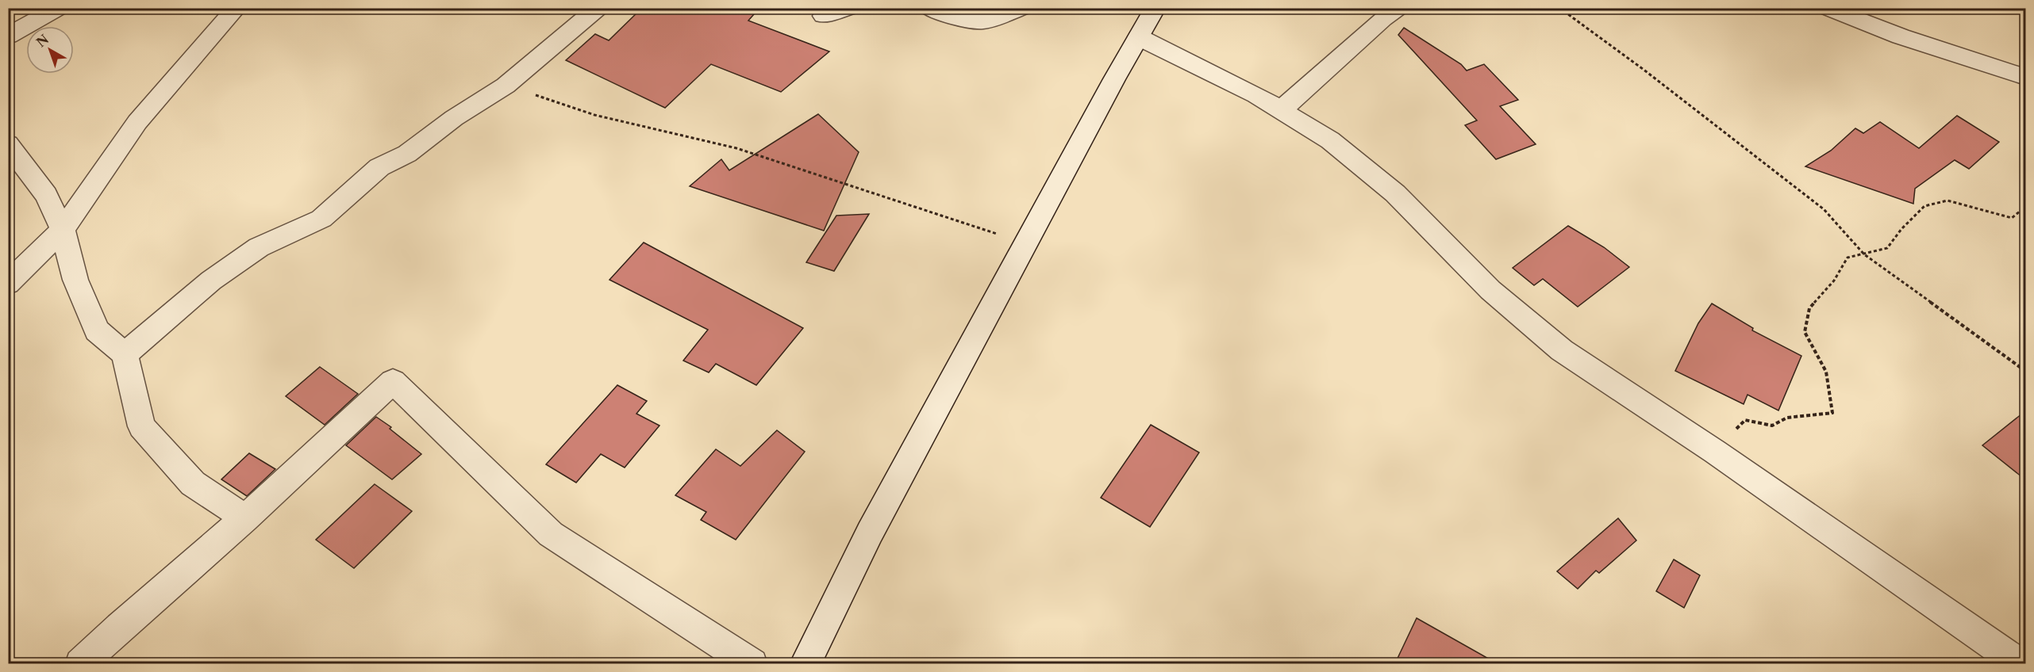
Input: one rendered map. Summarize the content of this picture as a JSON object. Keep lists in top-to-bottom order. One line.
{"north":"top left"}
